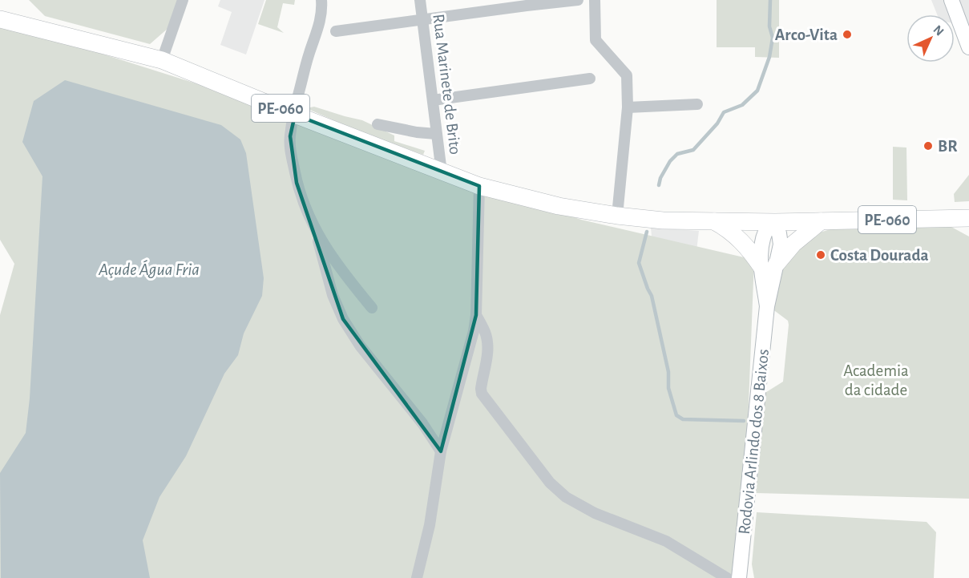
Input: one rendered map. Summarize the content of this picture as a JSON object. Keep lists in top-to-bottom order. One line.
{"streets":{"main road":["PE-060","Rodovia Arlindo dos 8 Baixos"],"street":["Rua Marinete de Brito"]},"crossings":[["Rua Marinete de Brito","PE-060"],["PE-060","Rodovia Arlindo dos 8 Baixos"]],"water":["Açude Água Fria"],"parks":["Academia da cidade"],"places":["Arco-Vita","BR","Costa Dourada"],"north":"top right"}
